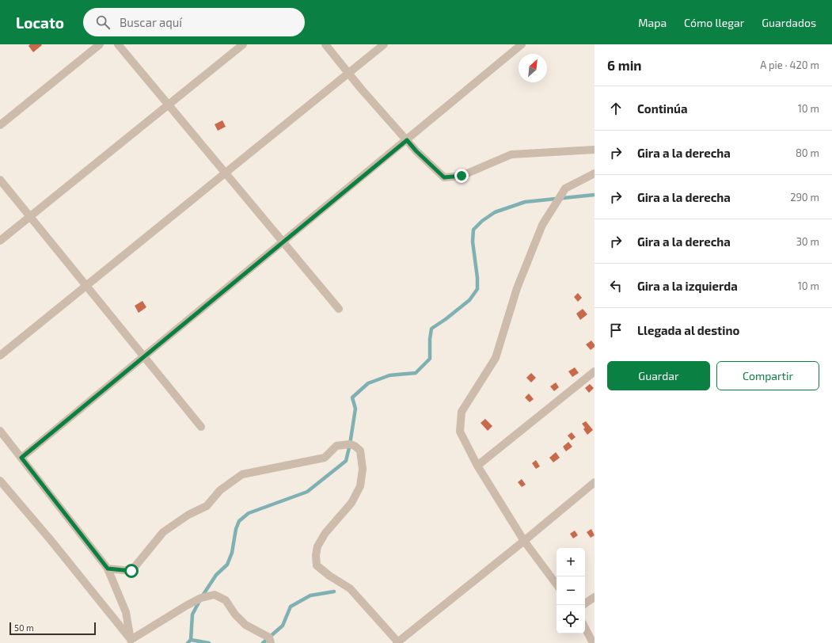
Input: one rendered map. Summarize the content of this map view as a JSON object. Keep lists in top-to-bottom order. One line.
{"scale_bar":"50 m","north":"top right","page":{"header":"Locato","search":"Buscar aquí","nav":["Mapa","Cómo llegar","Guardados"],"heading":["6 min","A pie · 420 m"],"list":[["Continúa","10 m"],["Gira a la derecha","80 m"],["Gira a la derecha","290 m"],["Gira a la derecha","30 m"],["Gira a la izquierda","10 m"],"Llegada al destino"],"buttons":["Guardar","Compartir"],"map_buttons":["+","−"],"scale":"50 m"}}
